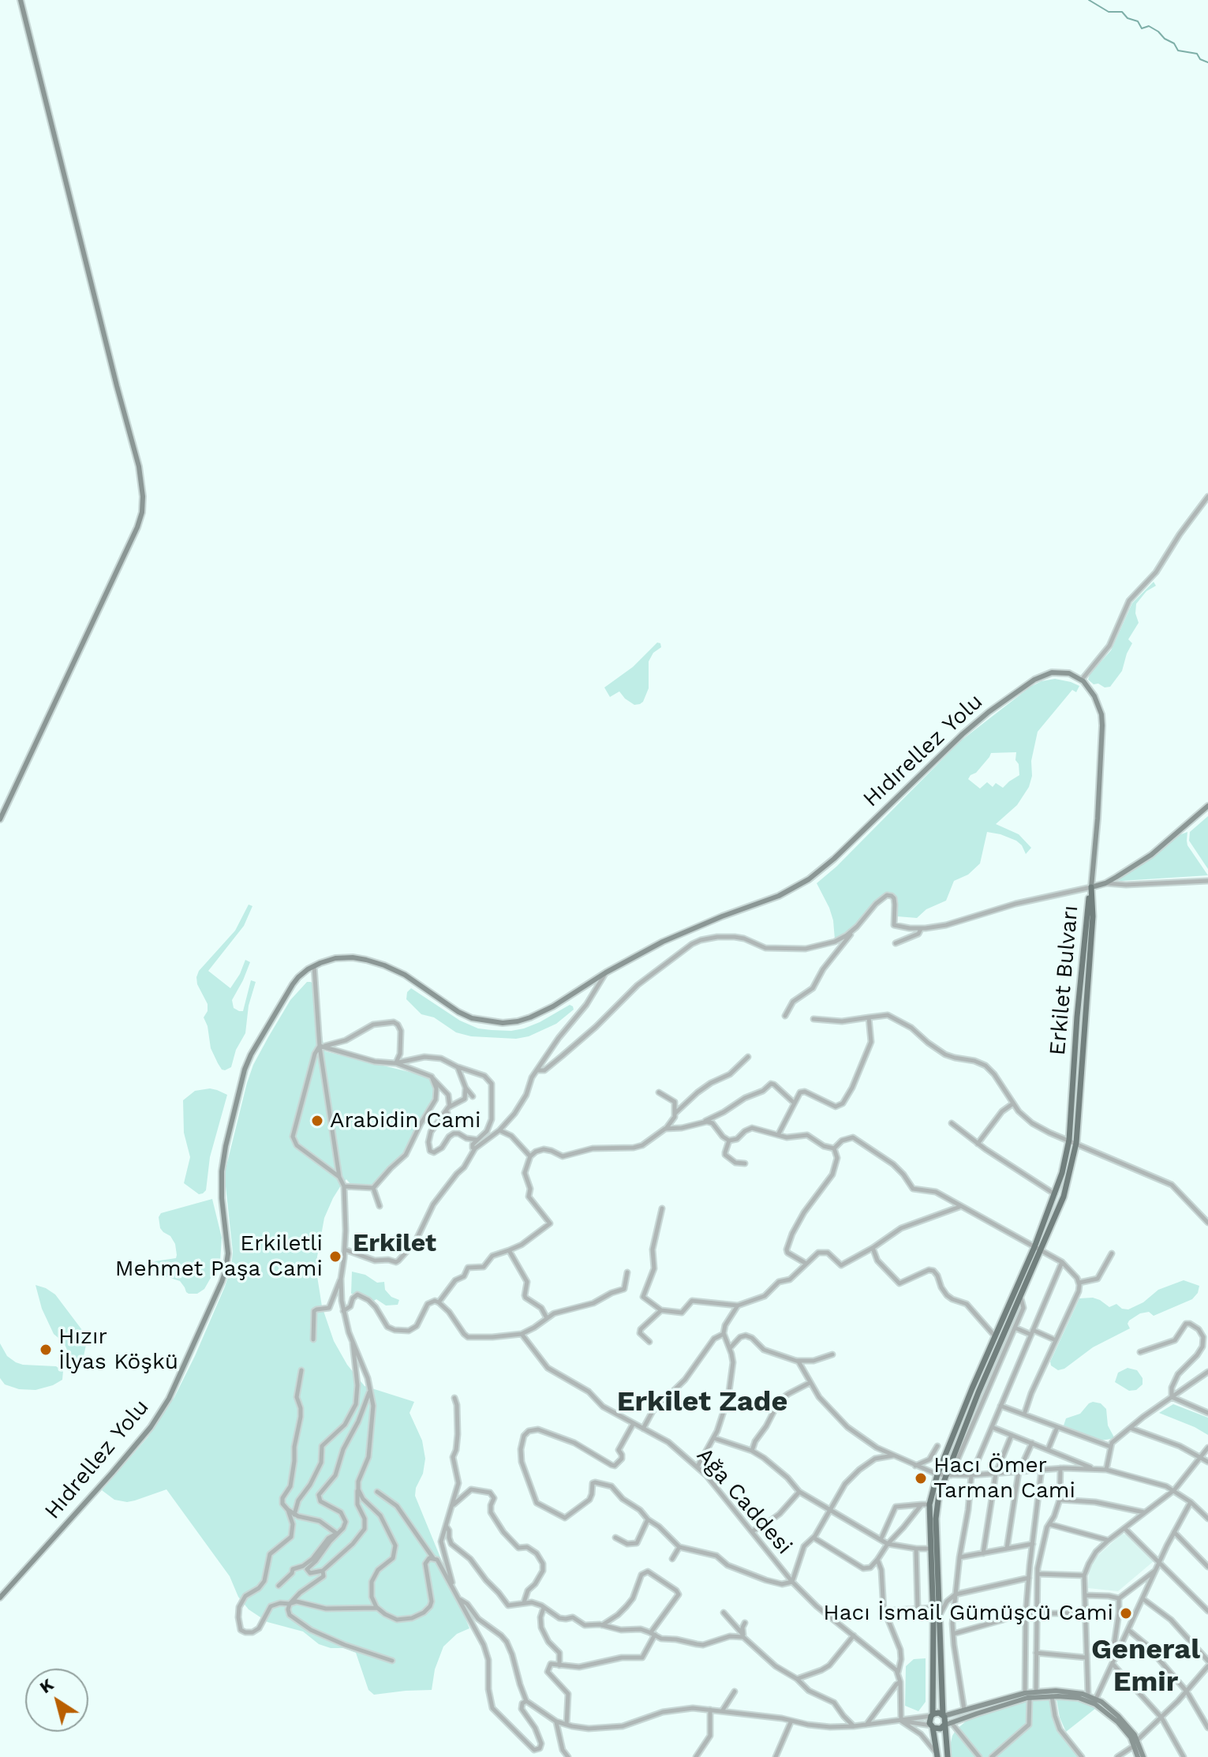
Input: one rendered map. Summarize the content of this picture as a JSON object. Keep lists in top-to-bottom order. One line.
{"streets":{"main road":["Erkilet Bulvarı"],"street":["Hıdırellez Yolu","Hıdrellez Yolu","Ağa Caddesi"]},"crossings":[["Hıdırellez Yolu","Hıdrellez Yolu"]],"districts":["Erkilet","Erkilet Zade","General Emir"],"places":["Arabidin Cami","Erkiletli Mehmet Paşa Cami","Hızır İlyas Köşkü","Hacı Ömer Tarman Cami","Hacı İsmail Gümüşcü Cami"],"north":"top left"}
